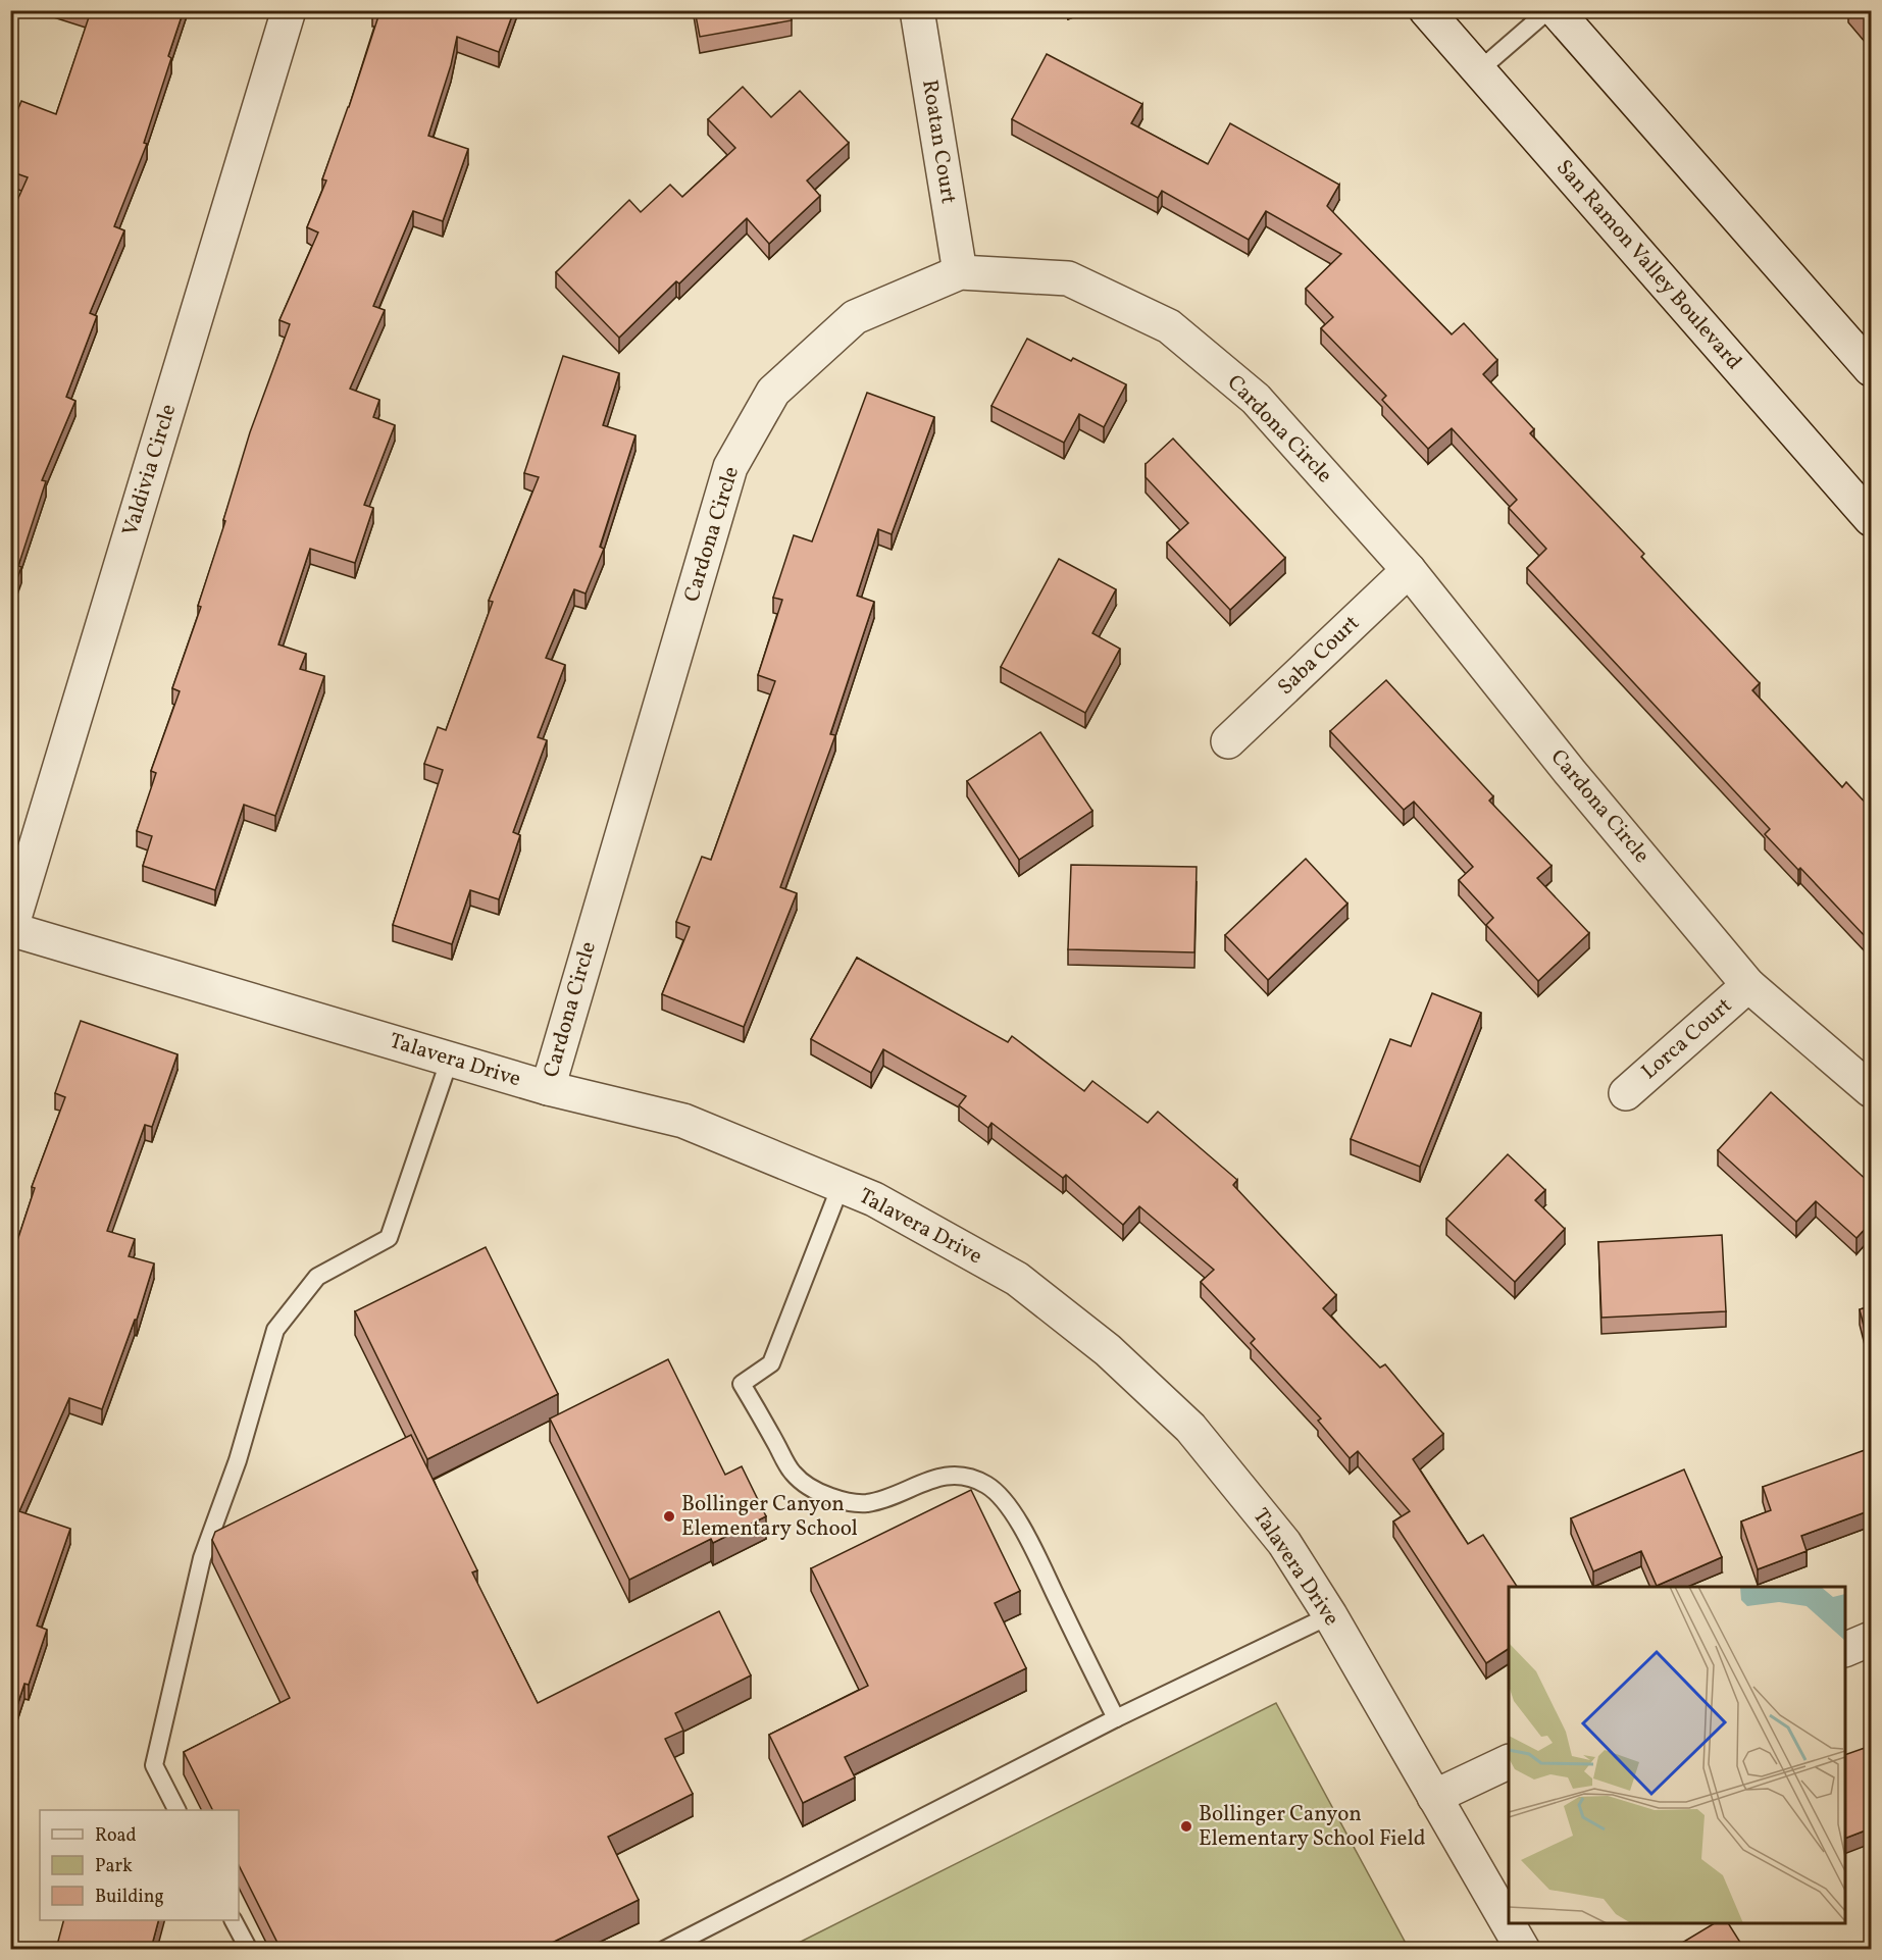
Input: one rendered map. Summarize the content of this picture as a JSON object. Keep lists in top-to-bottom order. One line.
{"streets":{"street":["Roatan Court","San Ramon Valley Boulevard","Cardona Circle","Valdivia Circle","Saba Court","Lorca Court","Talavera Drive"]},"crossings":[["Roatan Court","Cardona Circle"],["Cardona Circle","Saba Court"],["Cardona Circle","Lorca Court"],["Cardona Circle","Talavera Drive"],["Valdivia Circle","Talavera Drive"]],"places":["Bollinger Canyon Elementary School","Bollinger Canyon Elementary School Field"],"legend":["Road","Park","Building"]}
